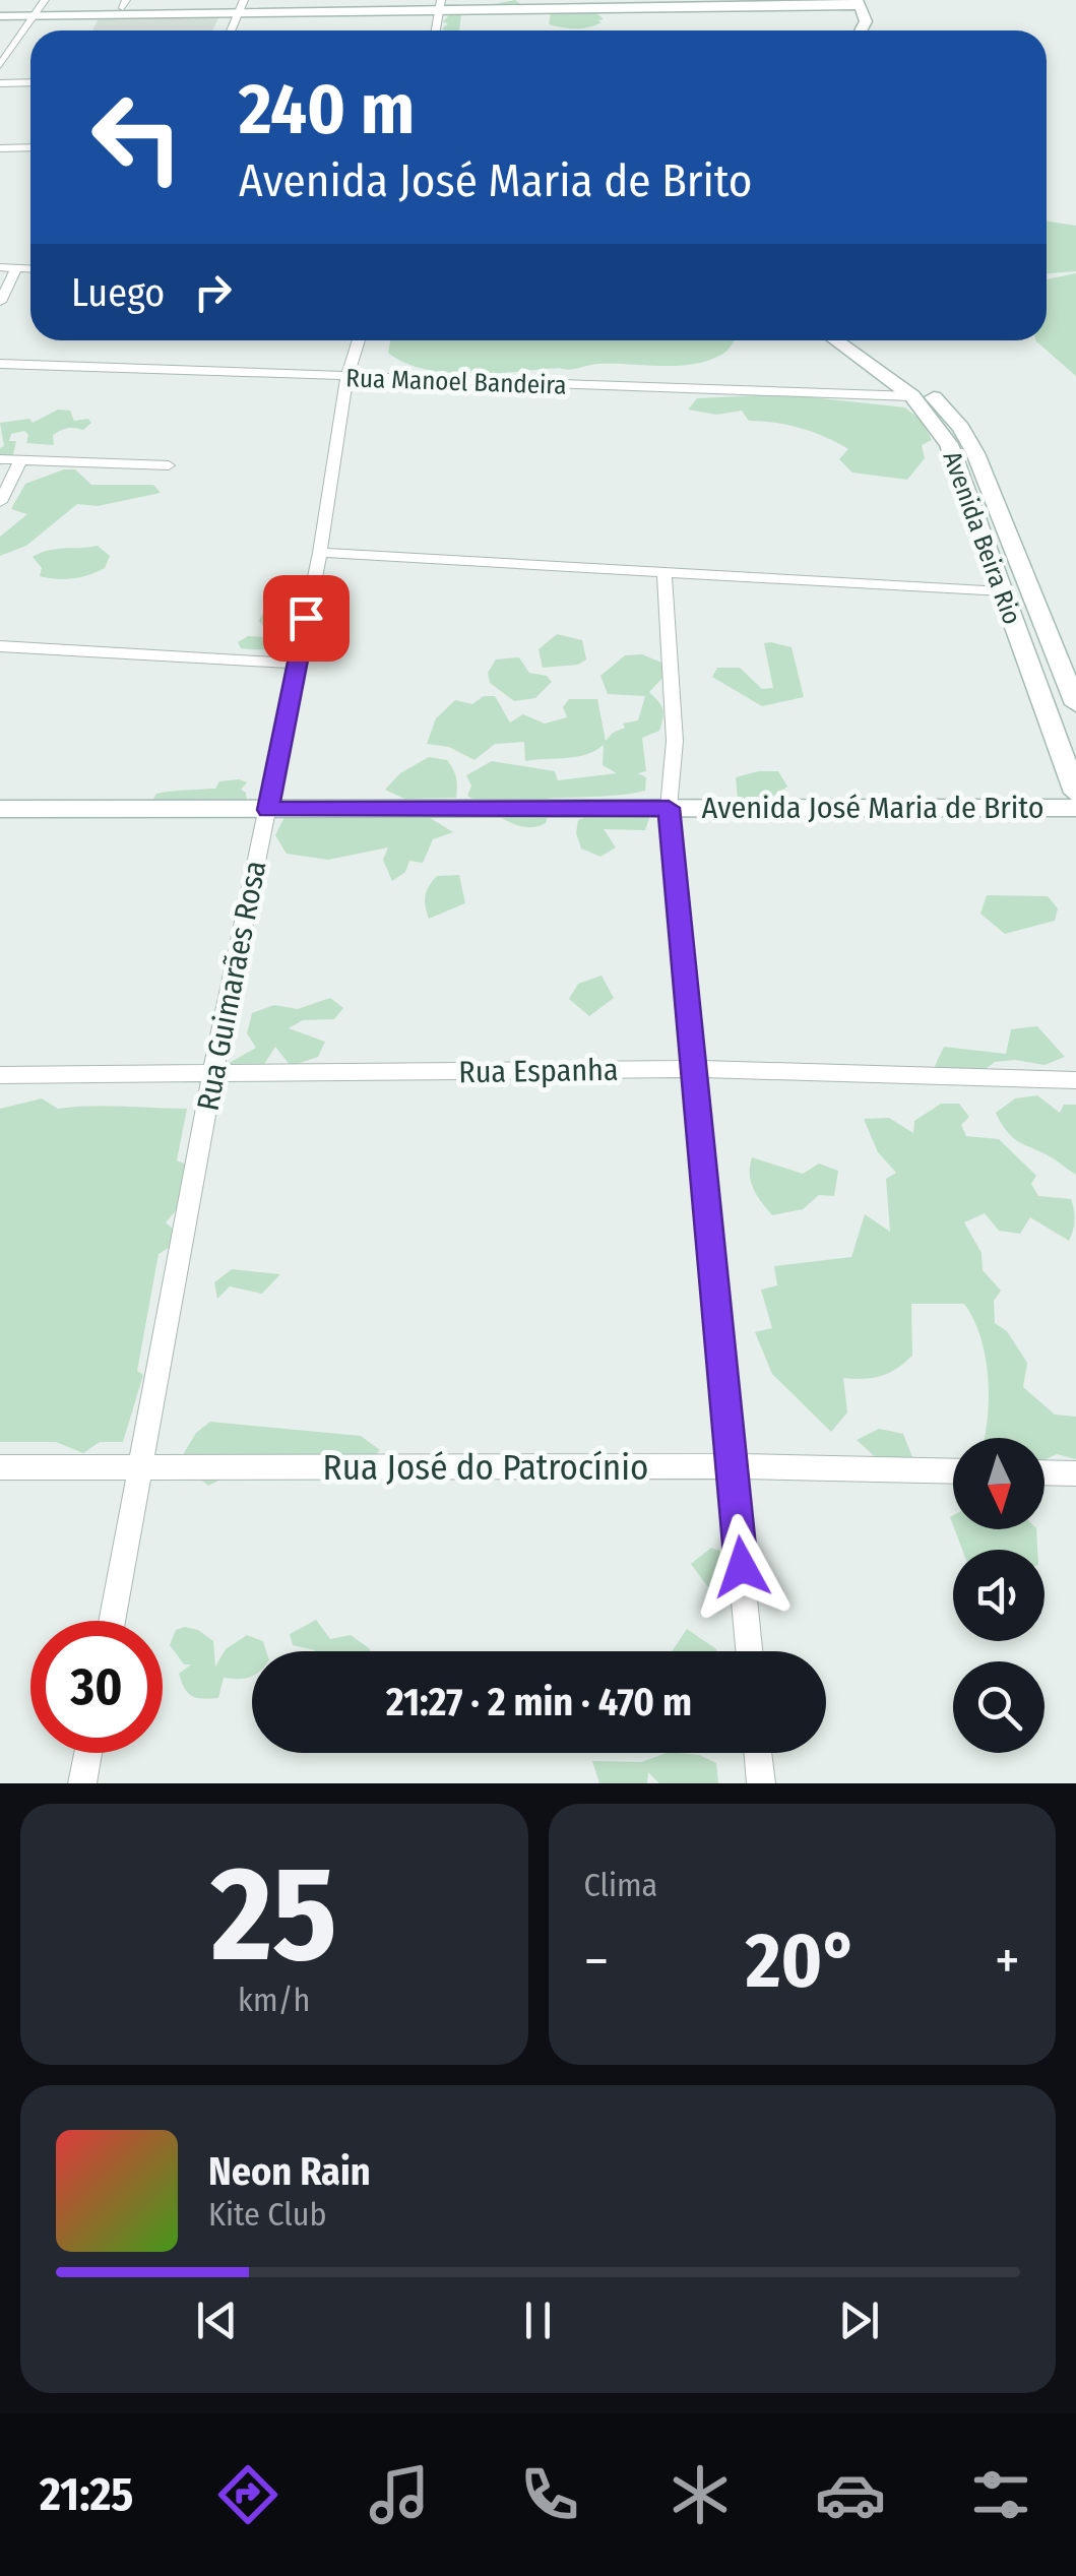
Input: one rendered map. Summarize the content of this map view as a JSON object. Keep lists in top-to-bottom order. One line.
{"streets":{"main road":["Avenida Beira Rio","Avenida José Maria de Brito"],"street":["Rua Manoel Bandeira","Rua Guimarães Rosa","Rua Espanha","Rua José do Patrocínio"]},"crossings":[["Rua Manoel Bandeira","Avenida Beira Rio"],["Rua Manoel Bandeira","Rua Guimarães Rosa"],["Avenida José Maria de Brito","Rua Guimarães Rosa"],["Rua Guimarães Rosa","Rua Espanha"],["Rua Guimarães Rosa","Rua José do Patrocínio"]],"north":"bottom","page":{"turn":["240 m","Avenida José Maria de Brito"],"then":"Luego","limit":"30","trip":"21:27 · 2 min · 470 m","tile":[["25","km/h"],"Clima"],"heat":["−","20°","+"],"song":["Neon Rain","Kite Club"],"tabs":"21:25"}}
